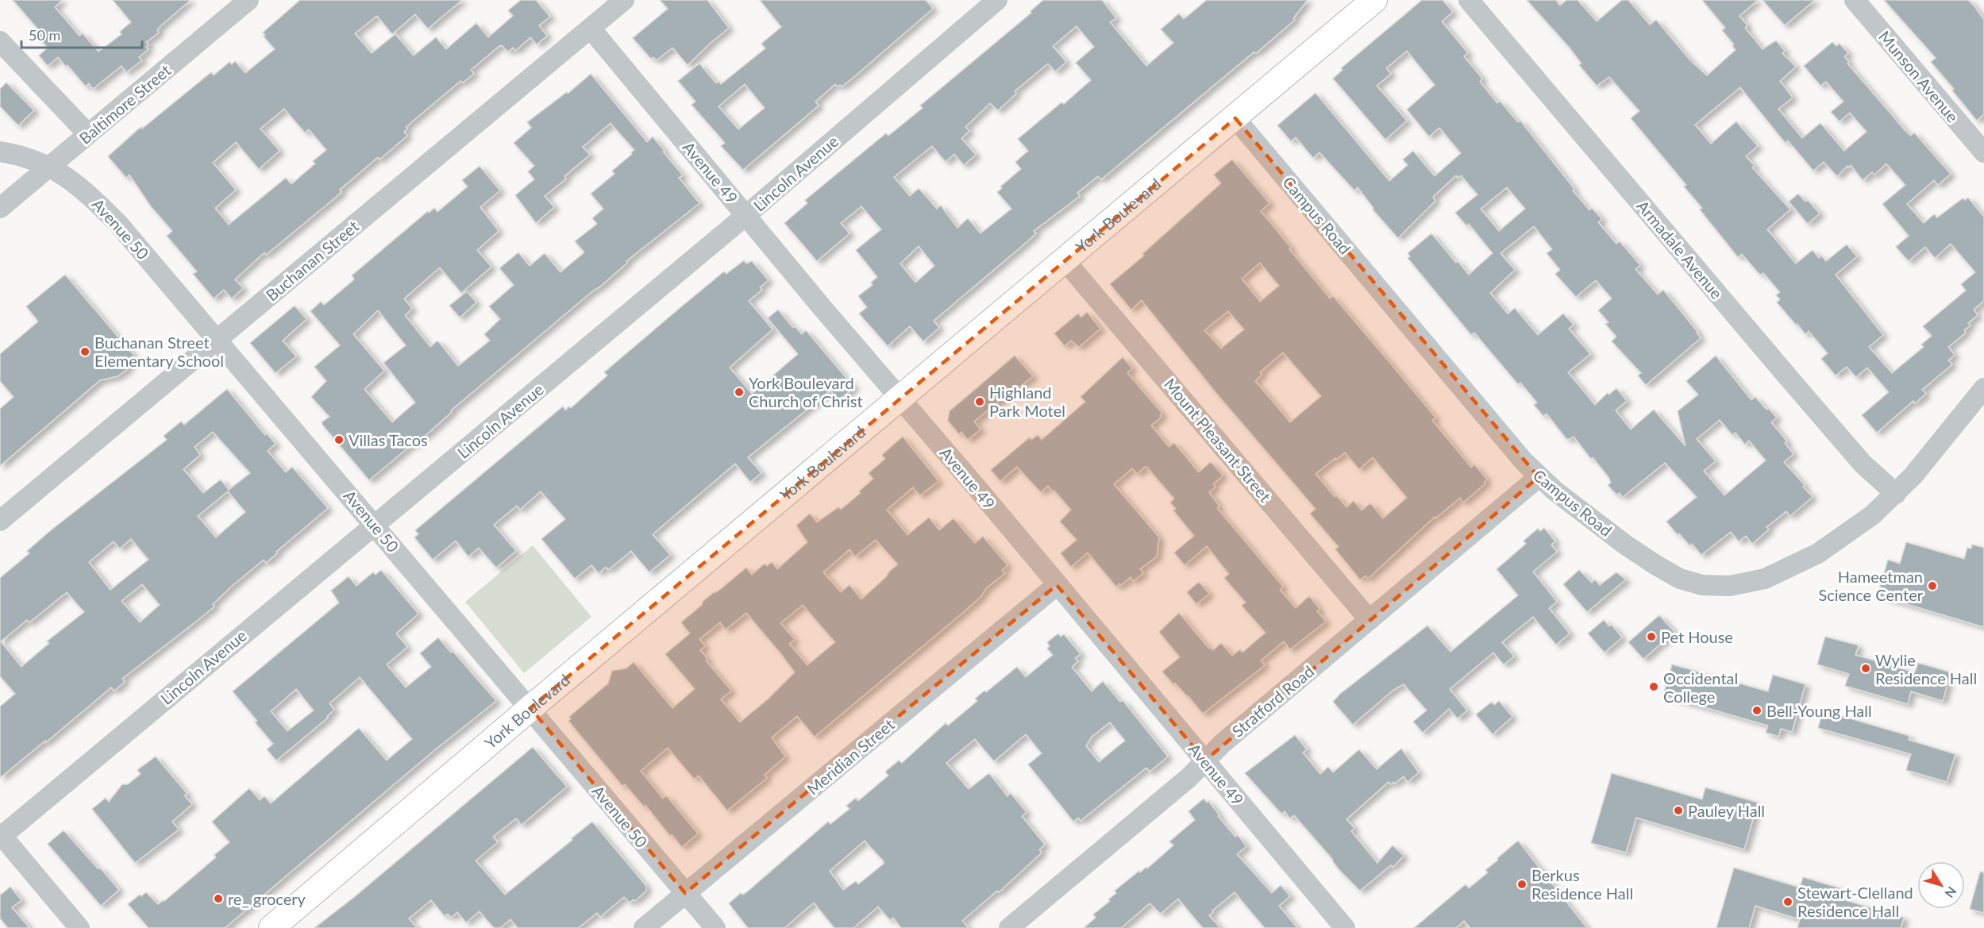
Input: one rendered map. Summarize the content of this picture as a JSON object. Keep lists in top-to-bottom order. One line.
{"streets":{"main road":["York Boulevard"],"street":["Munson Avenue","Baltimore Street","Avenue 49","Lincoln Avenue","Campus Road","Avenue 50","Armadale Avenue","Buchanan Street","Mount Pleasant Street","Stratford Road","Meridian Street"]},"crossings":[["Baltimore Street","Avenue 50"],["Avenue 49","Lincoln Avenue"],["Avenue 49","York Boulevard"],["Avenue 49","Buchanan Street"],["Avenue 49","Stratford Road"],["Avenue 49","Meridian Street"],["Lincoln Avenue","Avenue 50"],["Campus Road","York Boulevard"],["Campus Road","Armadale Avenue"],["Campus Road","Stratford Road"],["York Boulevard","Avenue 50"],["York Boulevard","Mount Pleasant Street"],["Avenue 50","Buchanan Street"],["Avenue 50","Meridian Street"],["Mount Pleasant Street","Stratford Road"]],"places":["Buchanan Street Elementary School","York Boulevard Church of Christ","Highland Park Motel","Villas Tacos","Hameetman Science Center","Pet House","Wylie Residence Hall","Occidental College","Bell-Young Hall","Pauley Hall","Berkus Residence Hall","re_ grocery","Stewart-Clelland Residence Hall"],"scale_bar":"50 m","north":"bottom right"}
